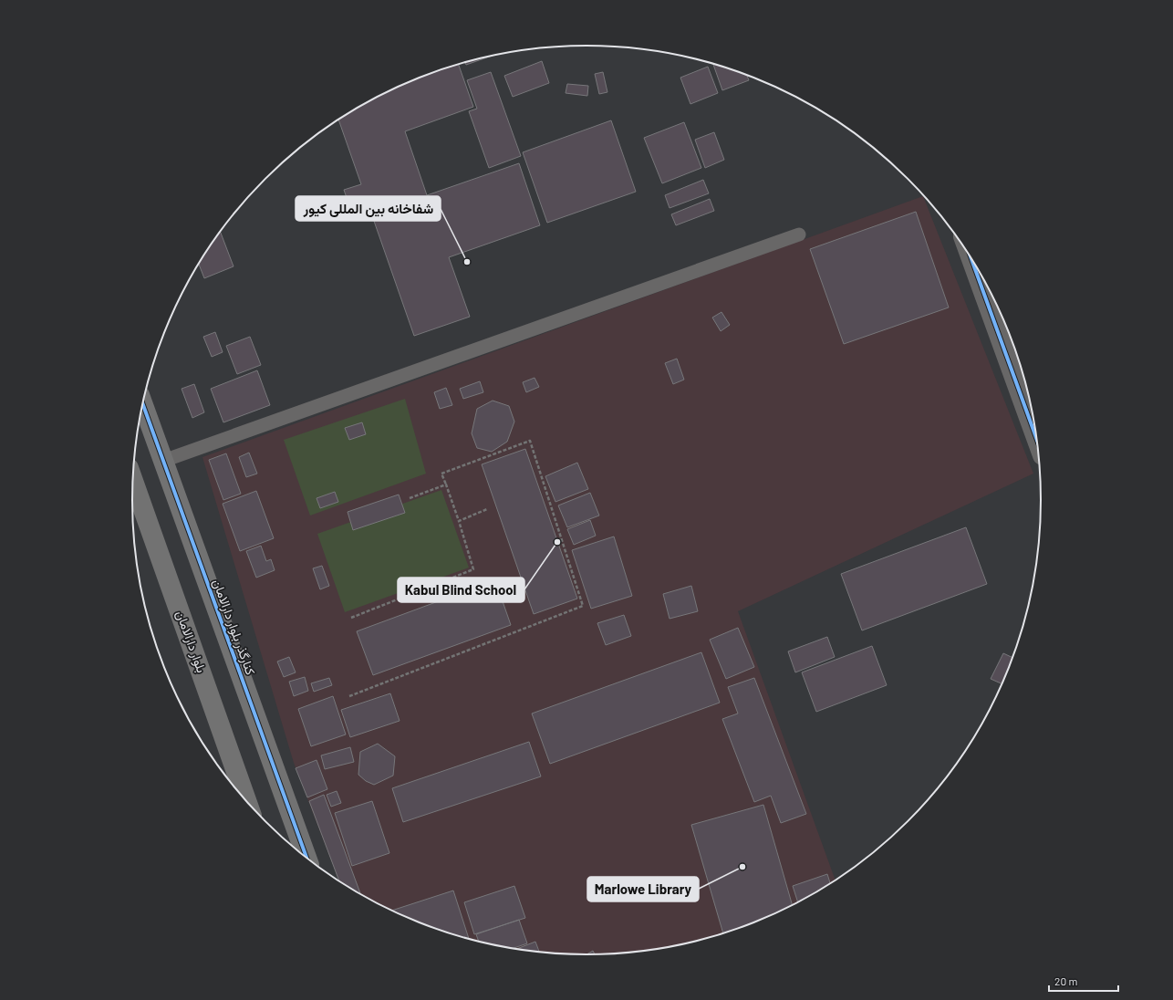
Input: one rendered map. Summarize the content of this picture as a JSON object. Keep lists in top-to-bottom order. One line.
{"streets":{"street":["کنارگذر بلوار دارالامان","بلوار دارالامان"]},"places":["شفاخانه بین المللی کیور","Kabul Blind School","Marlowe Library"],"scale_bar":"20 m"}
